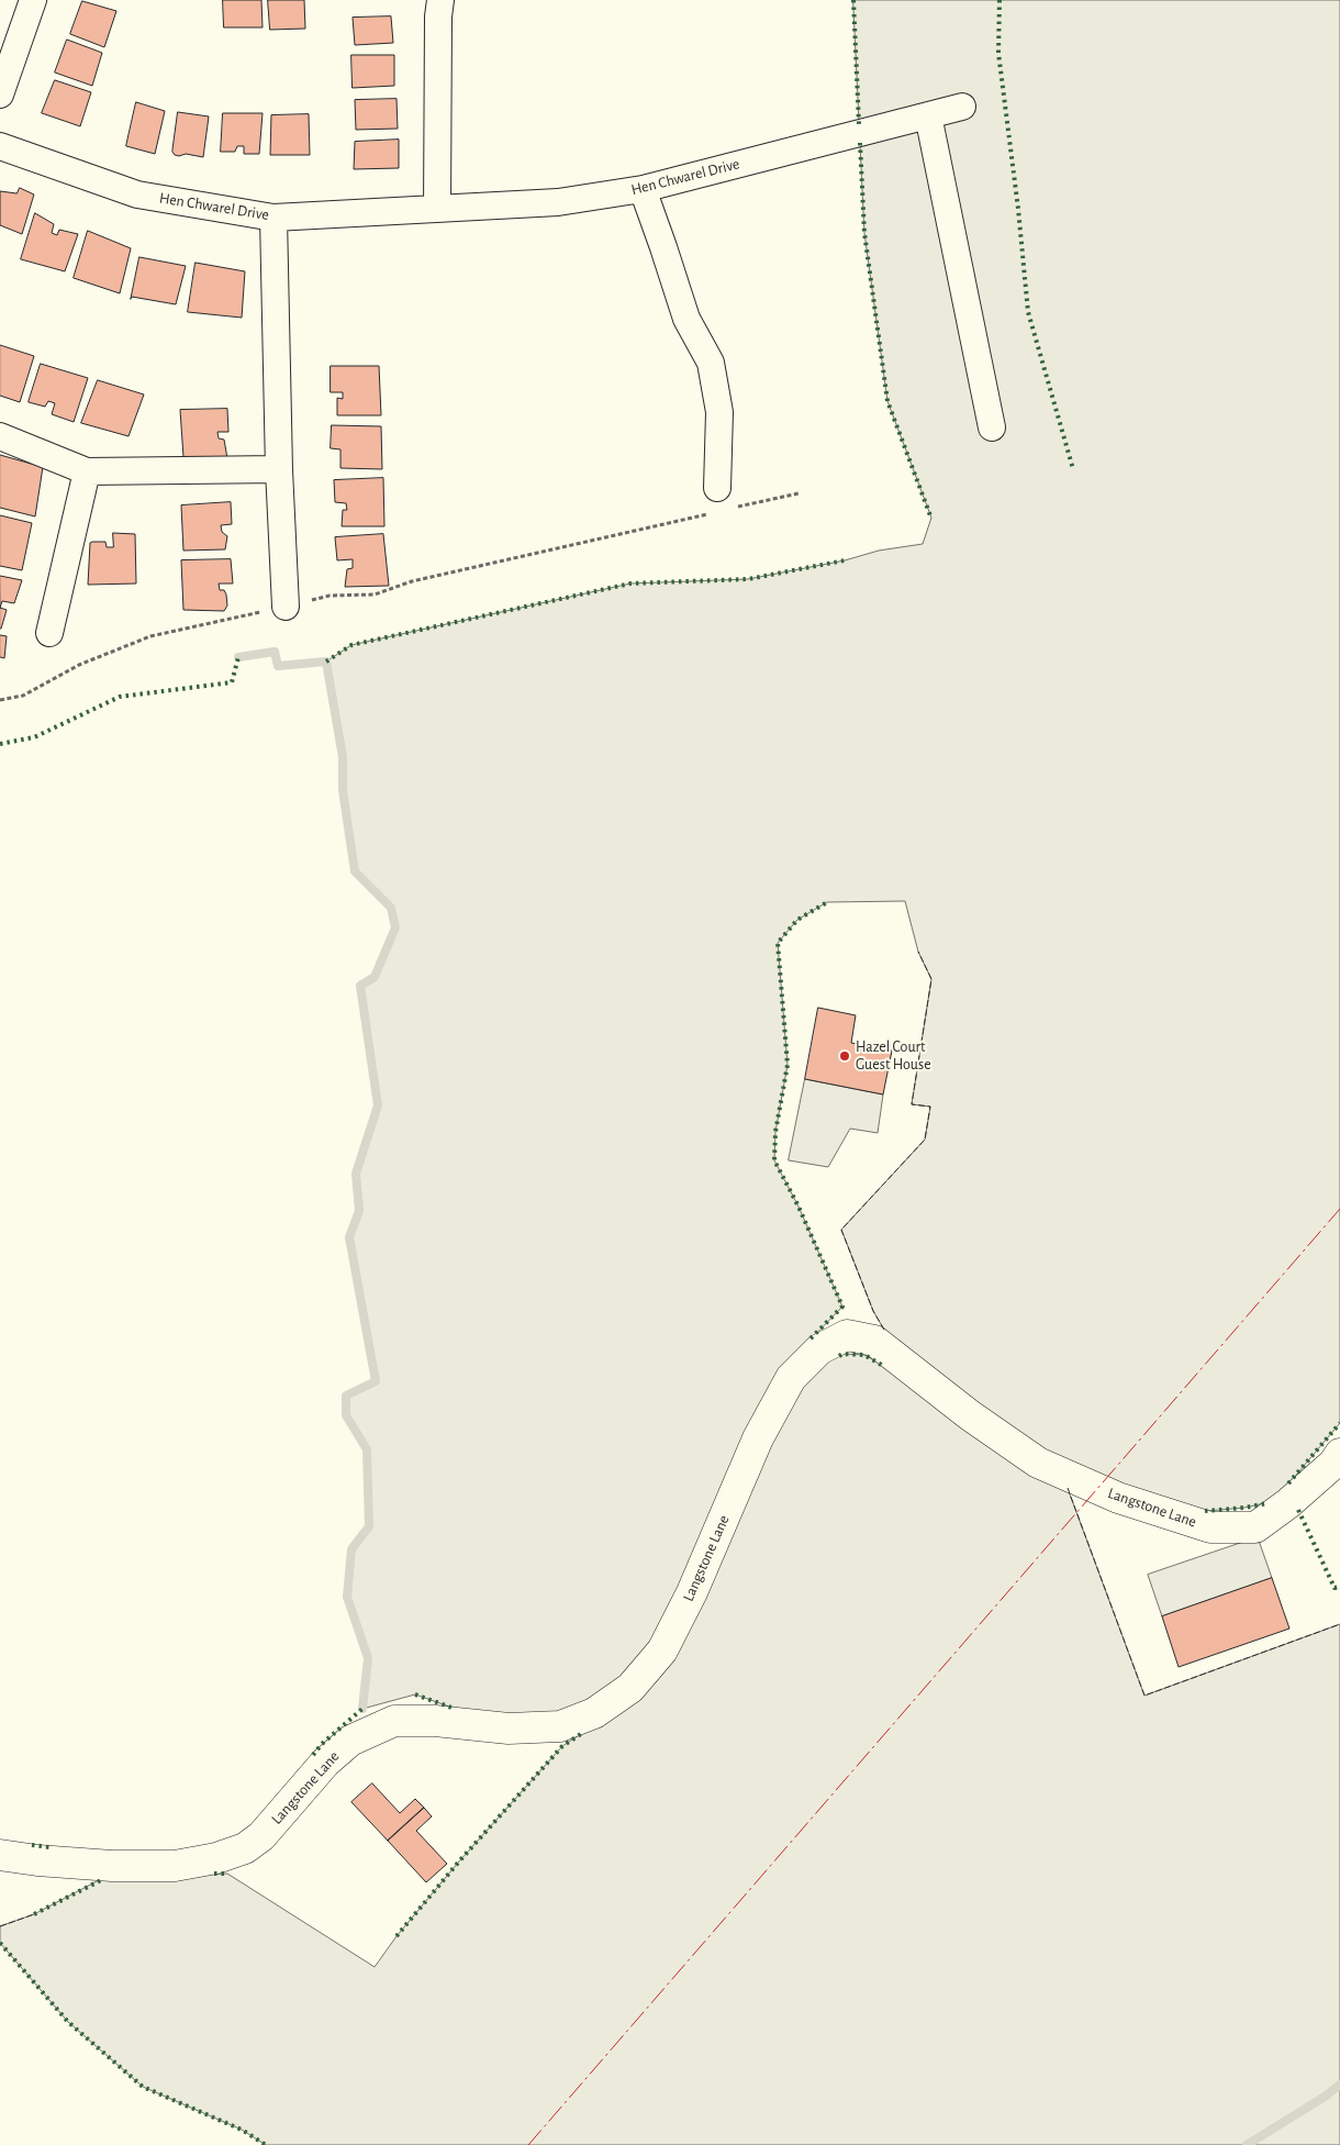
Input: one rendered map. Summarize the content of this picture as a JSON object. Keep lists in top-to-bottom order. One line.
{"streets":{"street":["Hen Chwarel Drive","Langstone Lane"]},"places":["Hazel Court Guest House"]}
